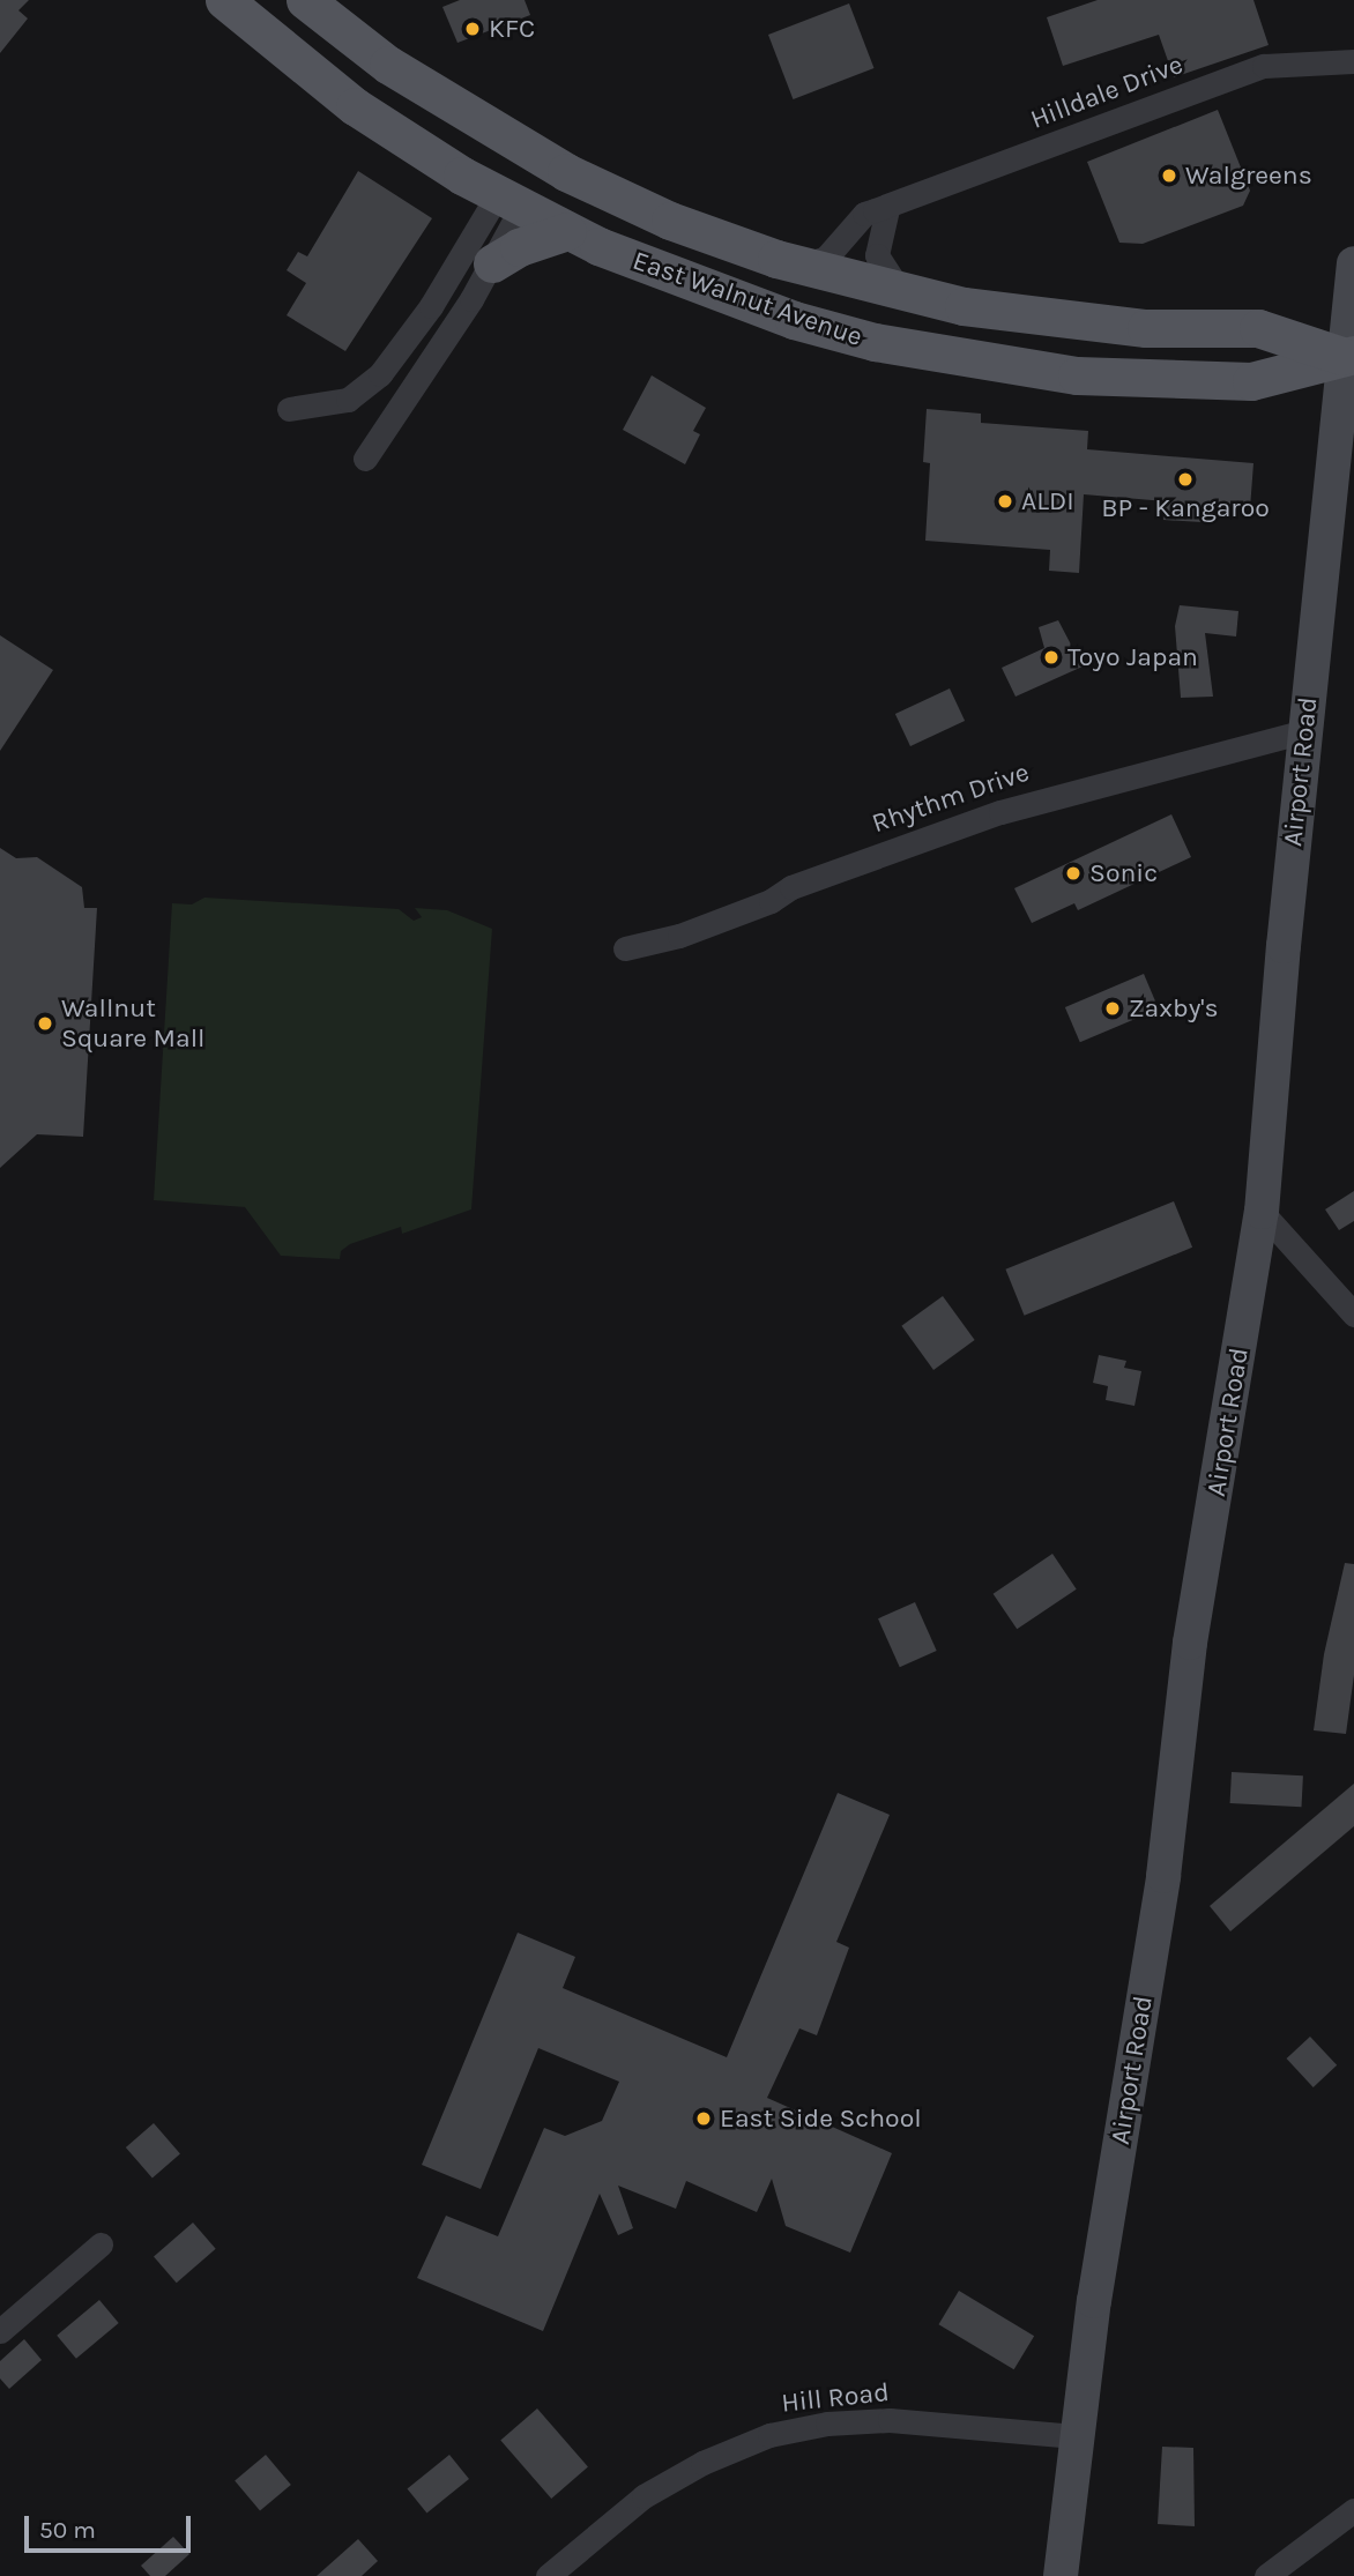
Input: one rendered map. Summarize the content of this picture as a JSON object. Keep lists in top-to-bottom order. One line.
{"streets":{"main road":["East Walnut Avenue"],"street":["Hilldale Drive","Airport Road","Rhythm Drive","Hill Road"]},"crossings":[["Hilldale Drive","East Walnut Avenue"],["East Walnut Avenue","Airport Road"],["Airport Road","Rhythm Drive"],["Airport Road","Hill Road"]],"places":["KFC","Walgreens","BP - Kangaroo","ALDI","Toyo Japan","Sonic","Zaxby's","Wallnut Square Mall","East Side School"],"scale_bar":"50 m"}
